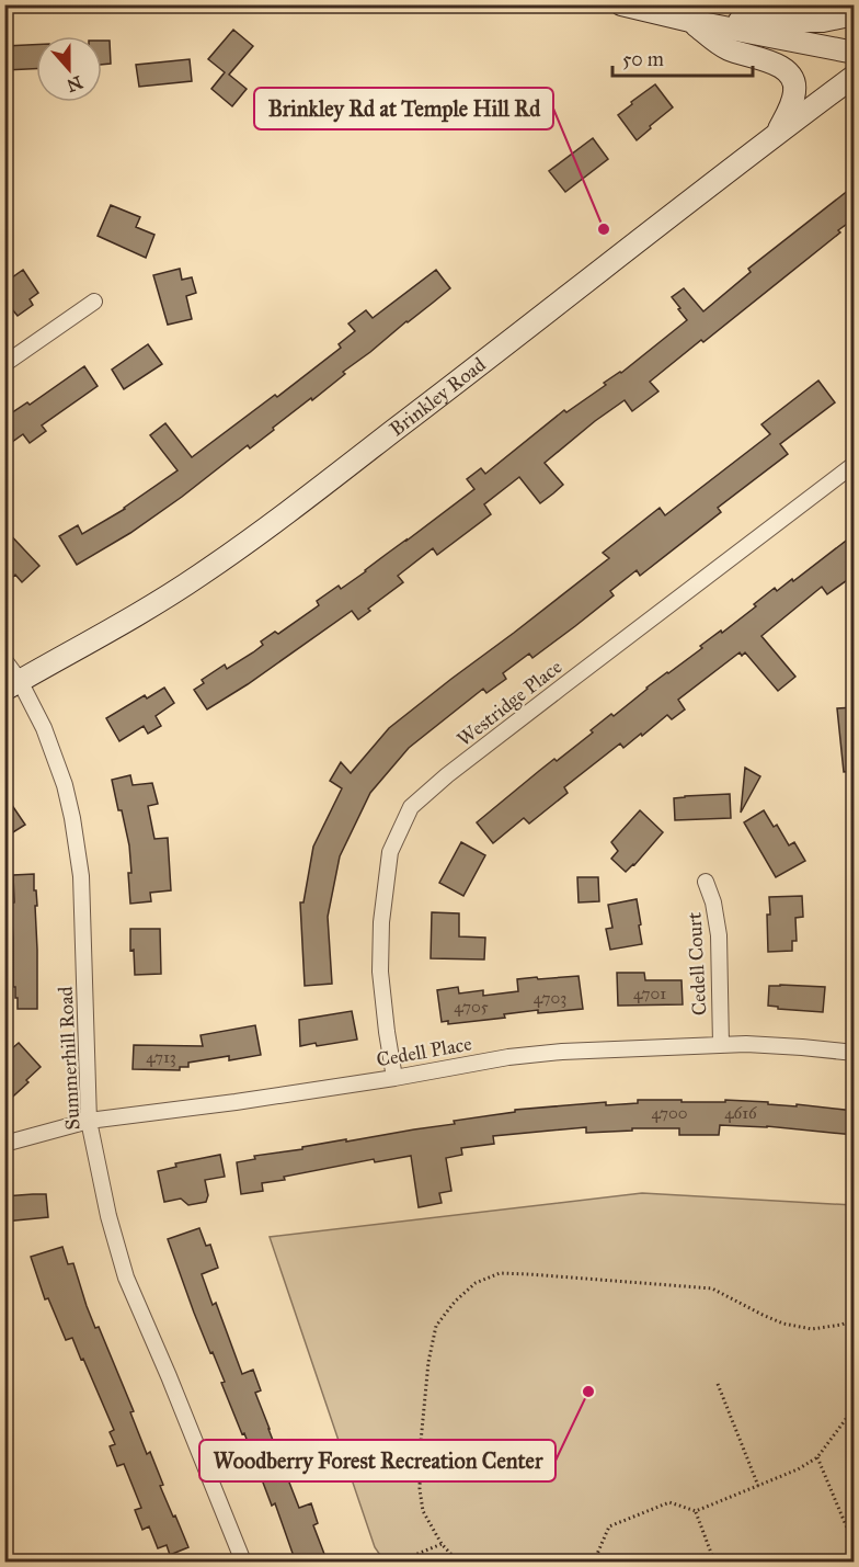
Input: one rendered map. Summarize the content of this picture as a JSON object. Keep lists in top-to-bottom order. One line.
{"streets":{"main road":["Brinkley Road"],"street":["Westridge Place","Cedell Court","Cedell Place","Summerhill Road"]},"crossings":[["Brinkley Road","Summerhill Road"],["Westridge Place","Cedell Place"],["Cedell Court","Cedell Place"],["Cedell Place","Summerhill Road"]],"places":["Brinkley Rd at Temple Hill Rd","Woodberry Forest Recreation Center"],"house_numbers":["4701","4703","4705","4713","4700","4616"],"scale_bar":"50 m","north":"bottom"}
